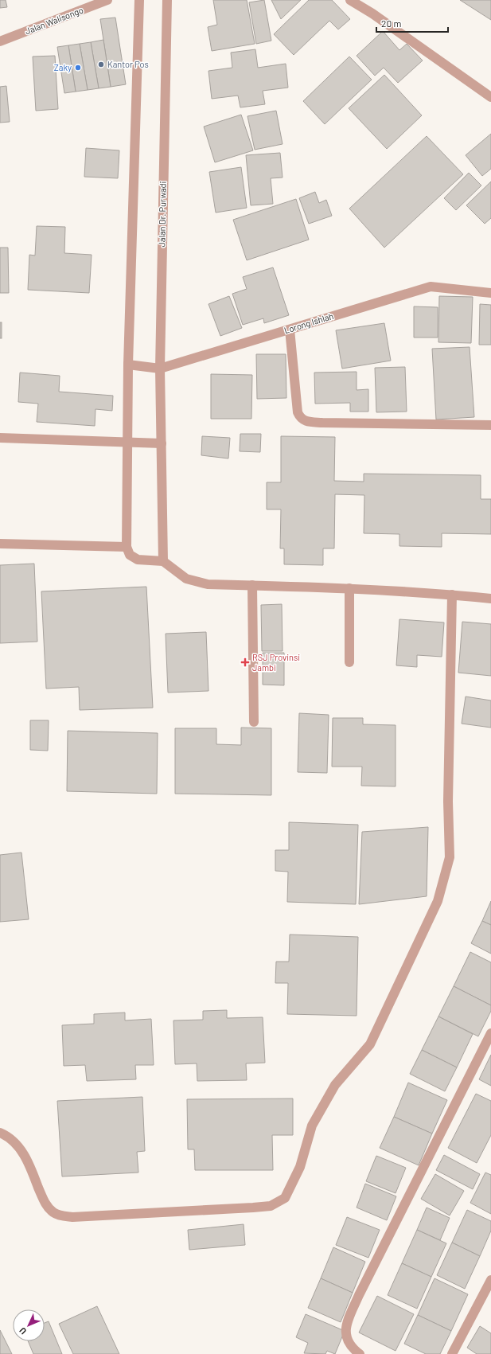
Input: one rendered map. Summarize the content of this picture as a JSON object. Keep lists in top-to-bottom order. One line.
{"streets":{"street":["Jalan Walisongo","Jalan Dr. Purwadi","Lorong Ishlah"]},"crossings":[["Jalan Dr. Purwadi","Lorong Ishlah"]],"places":{"other":["Kantor Pos","Zaky"],"health":["RSJ Provinsi Jambi"]},"scale_bar":"20 m","north":"bottom left"}
